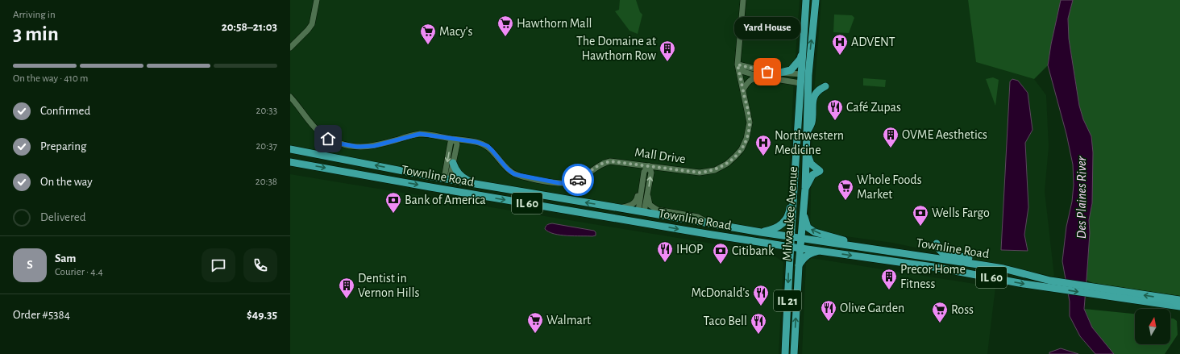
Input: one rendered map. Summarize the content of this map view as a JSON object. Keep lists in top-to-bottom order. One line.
{"streets":{"main road":["Townline Road","IL 60","Milwaukee Avenue","IL 21"],"street":["Mall Drive"]},"crossings":[["Townline Road","IL 60"],["Townline Road","Milwaukee Avenue"],["Milwaukee Avenue","IL 21"]],"water":["Des Plaines River"],"places":{"supermarket":["Hawthorn Mall","Macy's","Whole Foods Market","Ross","Walmart"],"hospital":["ADVENT","Northwestern Medicine"],"building":["The Domaine at Hawthorn Row","OVME Aesthetics","Precor Home Fitness","Dentist in Vernon Hills"],"other":["Yard House"],"restaurant":["Café Zupas","IHOP","McDonald's","Olive Garden","Taco Bell"],"bank":["Bank of America","Wells Fargo","Citibank"]},"north":"top","page":{"heading":["3 min","Arriving in","20:58–21:03"],"panel":["Sam","Courier · 4.4","Order #5384","$49.35"],"bubble":"Yard House","bar":"On the way · 410 m","list":[["Confirmed","20:33"],["Preparing","20:37"],["On the way","20:38"],"Delivered"],"round":"S"}}
